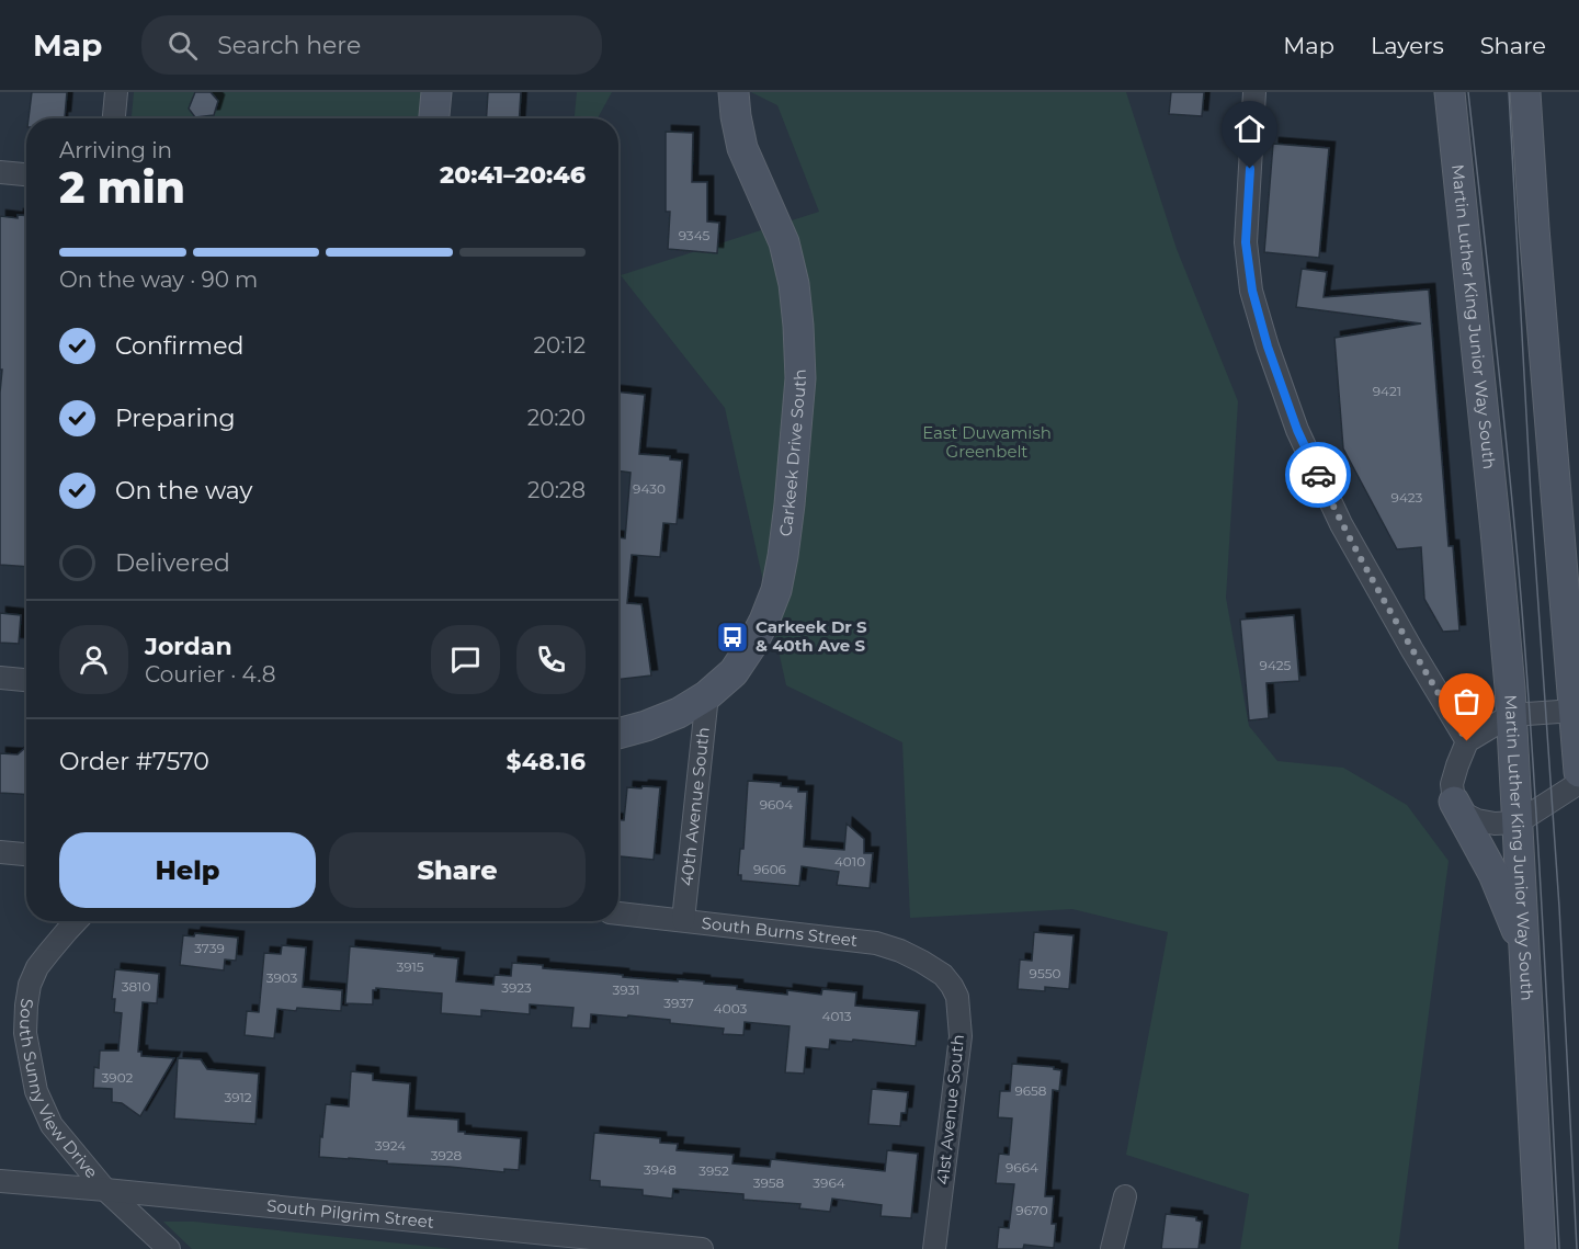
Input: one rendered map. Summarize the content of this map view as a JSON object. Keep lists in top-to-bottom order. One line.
{"streets":{"main road":["Martin Luther King Junior Way South","Carkeek Drive South"],"street":["40th Avenue South","South Burns Street","South Sunny View Drive","41st Avenue South","South Pilgrim Street"]},"crossings":[["Carkeek Drive South","40th Avenue South"],["40th Avenue South","South Burns Street"],["South Burns Street","41st Avenue South"],["South Sunny View Drive","South Pilgrim Street"]],"parks":["East Duwamish Greenbelt"],"places":{"bus stop":["Carkeek Dr S & 40th Ave S"]},"house_numbers":["9345","9421","9430","9423","9425","9604","4010","9606","3739","3915","9550","3903","3810","3923","3931","3937","4003","4013","3902","9658","3912","3924","3928","9664","3948","3952","3958","3964","9670"],"page":{"header":"Map","search":"Search here","nav":["Map","Layers","Share"],"heading":["2 min","Arriving in","20:41–20:46"],"panel":["Jordan","Courier · 4.8","Order #7570","$48.16"],"bar":"On the way · 90 m","list":[["Confirmed","20:12"],["Preparing","20:20"],["On the way","20:28"],"Delivered"],"buttons":["Help","Share"]}}
